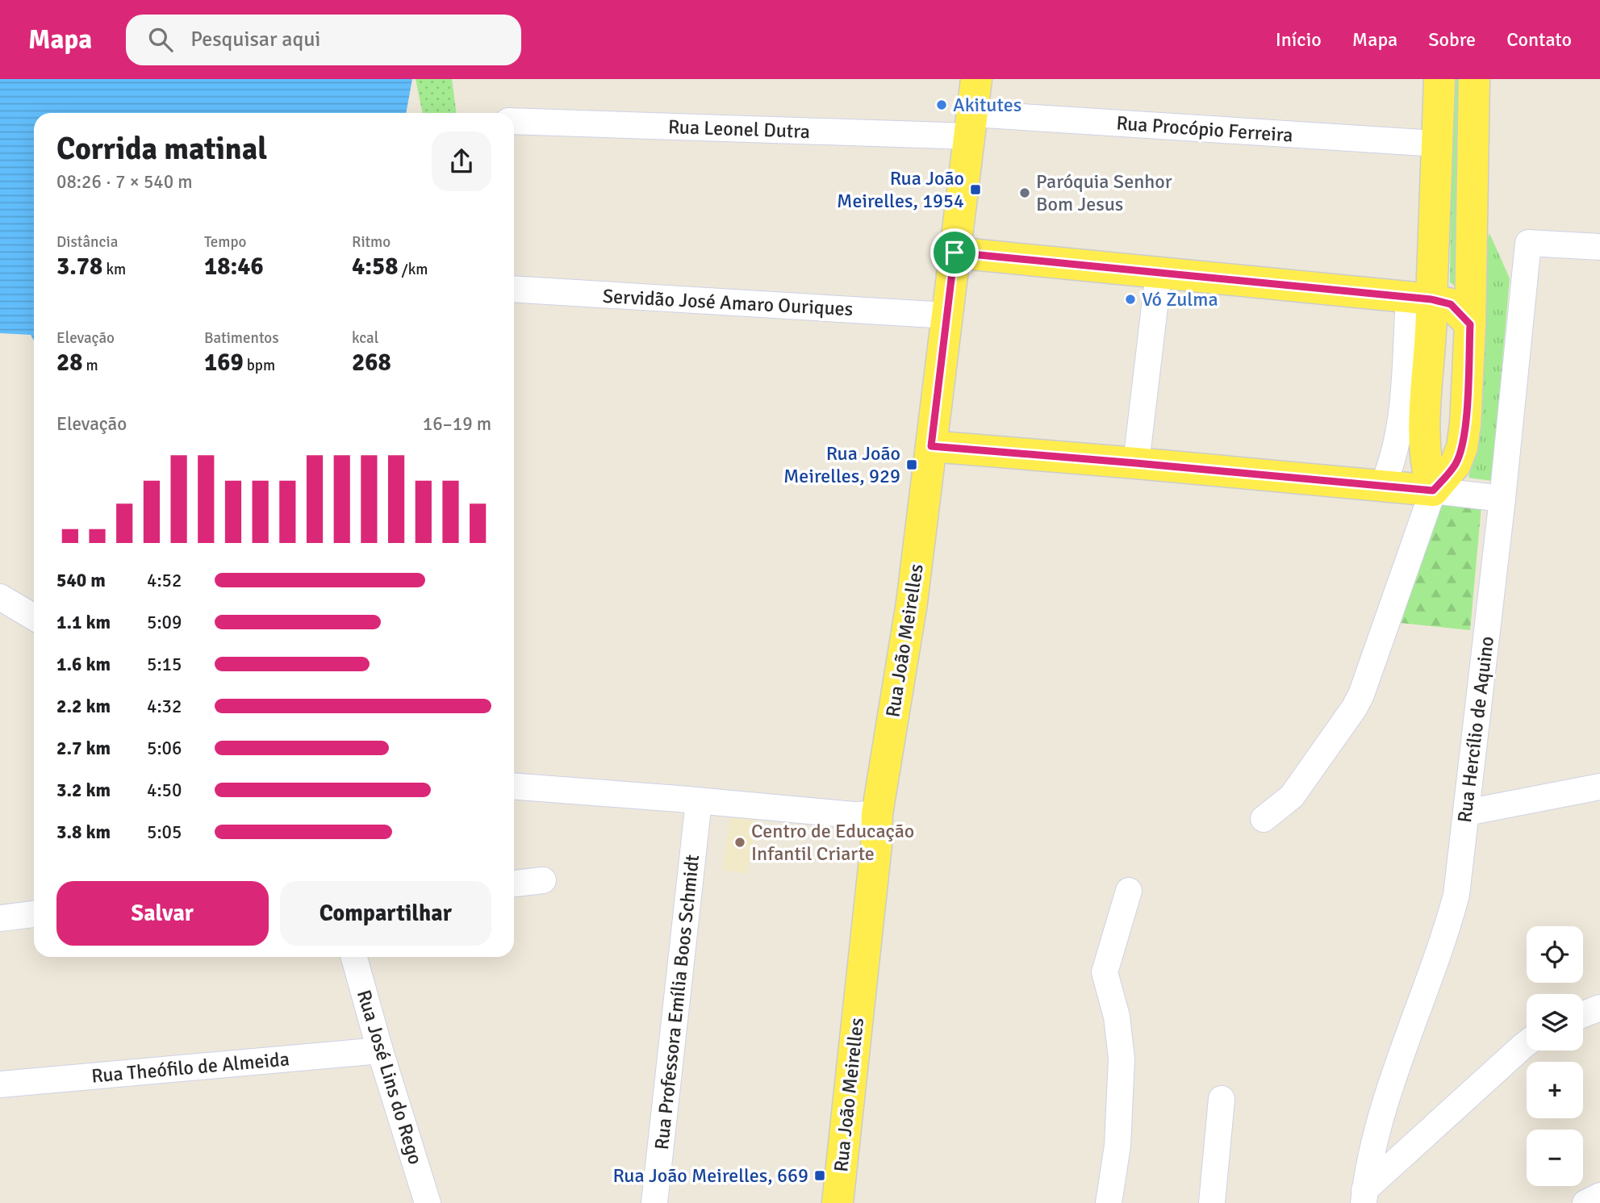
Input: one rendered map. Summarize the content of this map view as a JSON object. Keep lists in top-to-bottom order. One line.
{"streets":{"main road":["Rua João Meirelles"],"street":["Rua Leonel Dutra","Rua Procópio Ferreira","Servidão José Amaro Ouriques","Rua Hercílio de Aquino","Rua Professora Emília Boos Schmidt","Rua Theófilo de Almeida","Rua José Lins do Rego"]},"crossings":[["Rua Leonel Dutra","Rua Procópio Ferreira"],["Rua Leonel Dutra","Rua João Meirelles"],["Rua Procópio Ferreira","Rua João Meirelles"],["Servidão José Amaro Ouriques","Rua João Meirelles"],["Rua Theófilo de Almeida","Rua José Lins do Rego"]],"places":{"other":["Akitutes","Paróquia Senhor Bom Jesus","Vó Zulma","Centro de Educação Infantil Criarte"],"transit":["Rua João Meirelles, 1954","Rua João Meirelles, 929","Rua João Meirelles, 669"]},"page":{"header":"Mapa","search":"Pesquisar aqui","nav":["Início","Mapa","Sobre","Contato"],"heading":["Corrida matinal","08:26 · 7 × 540 m"],"stats":[["Distância","3.78 km"],["Tempo","18:46"],["Ritmo","4:58 /km"],["Elevação","28 m"],["Batimentos","169 bpm"],["kcal","268"]],"chart":["Elevação","16–19 m"],"list":[{"name":"540 m","note":"4:52"},{"name":"1.1 km","note":"5:09"},{"name":"1.6 km","note":"5:15"},{"name":"2.2 km","note":"4:32"},{"name":"2.7 km","note":"5:06"},{"name":"3.2 km","note":"4:50"},{"name":"3.8 km","note":"5:05"}],"buttons":["Salvar","Compartilhar"],"map_buttons":["+","−"]}}
